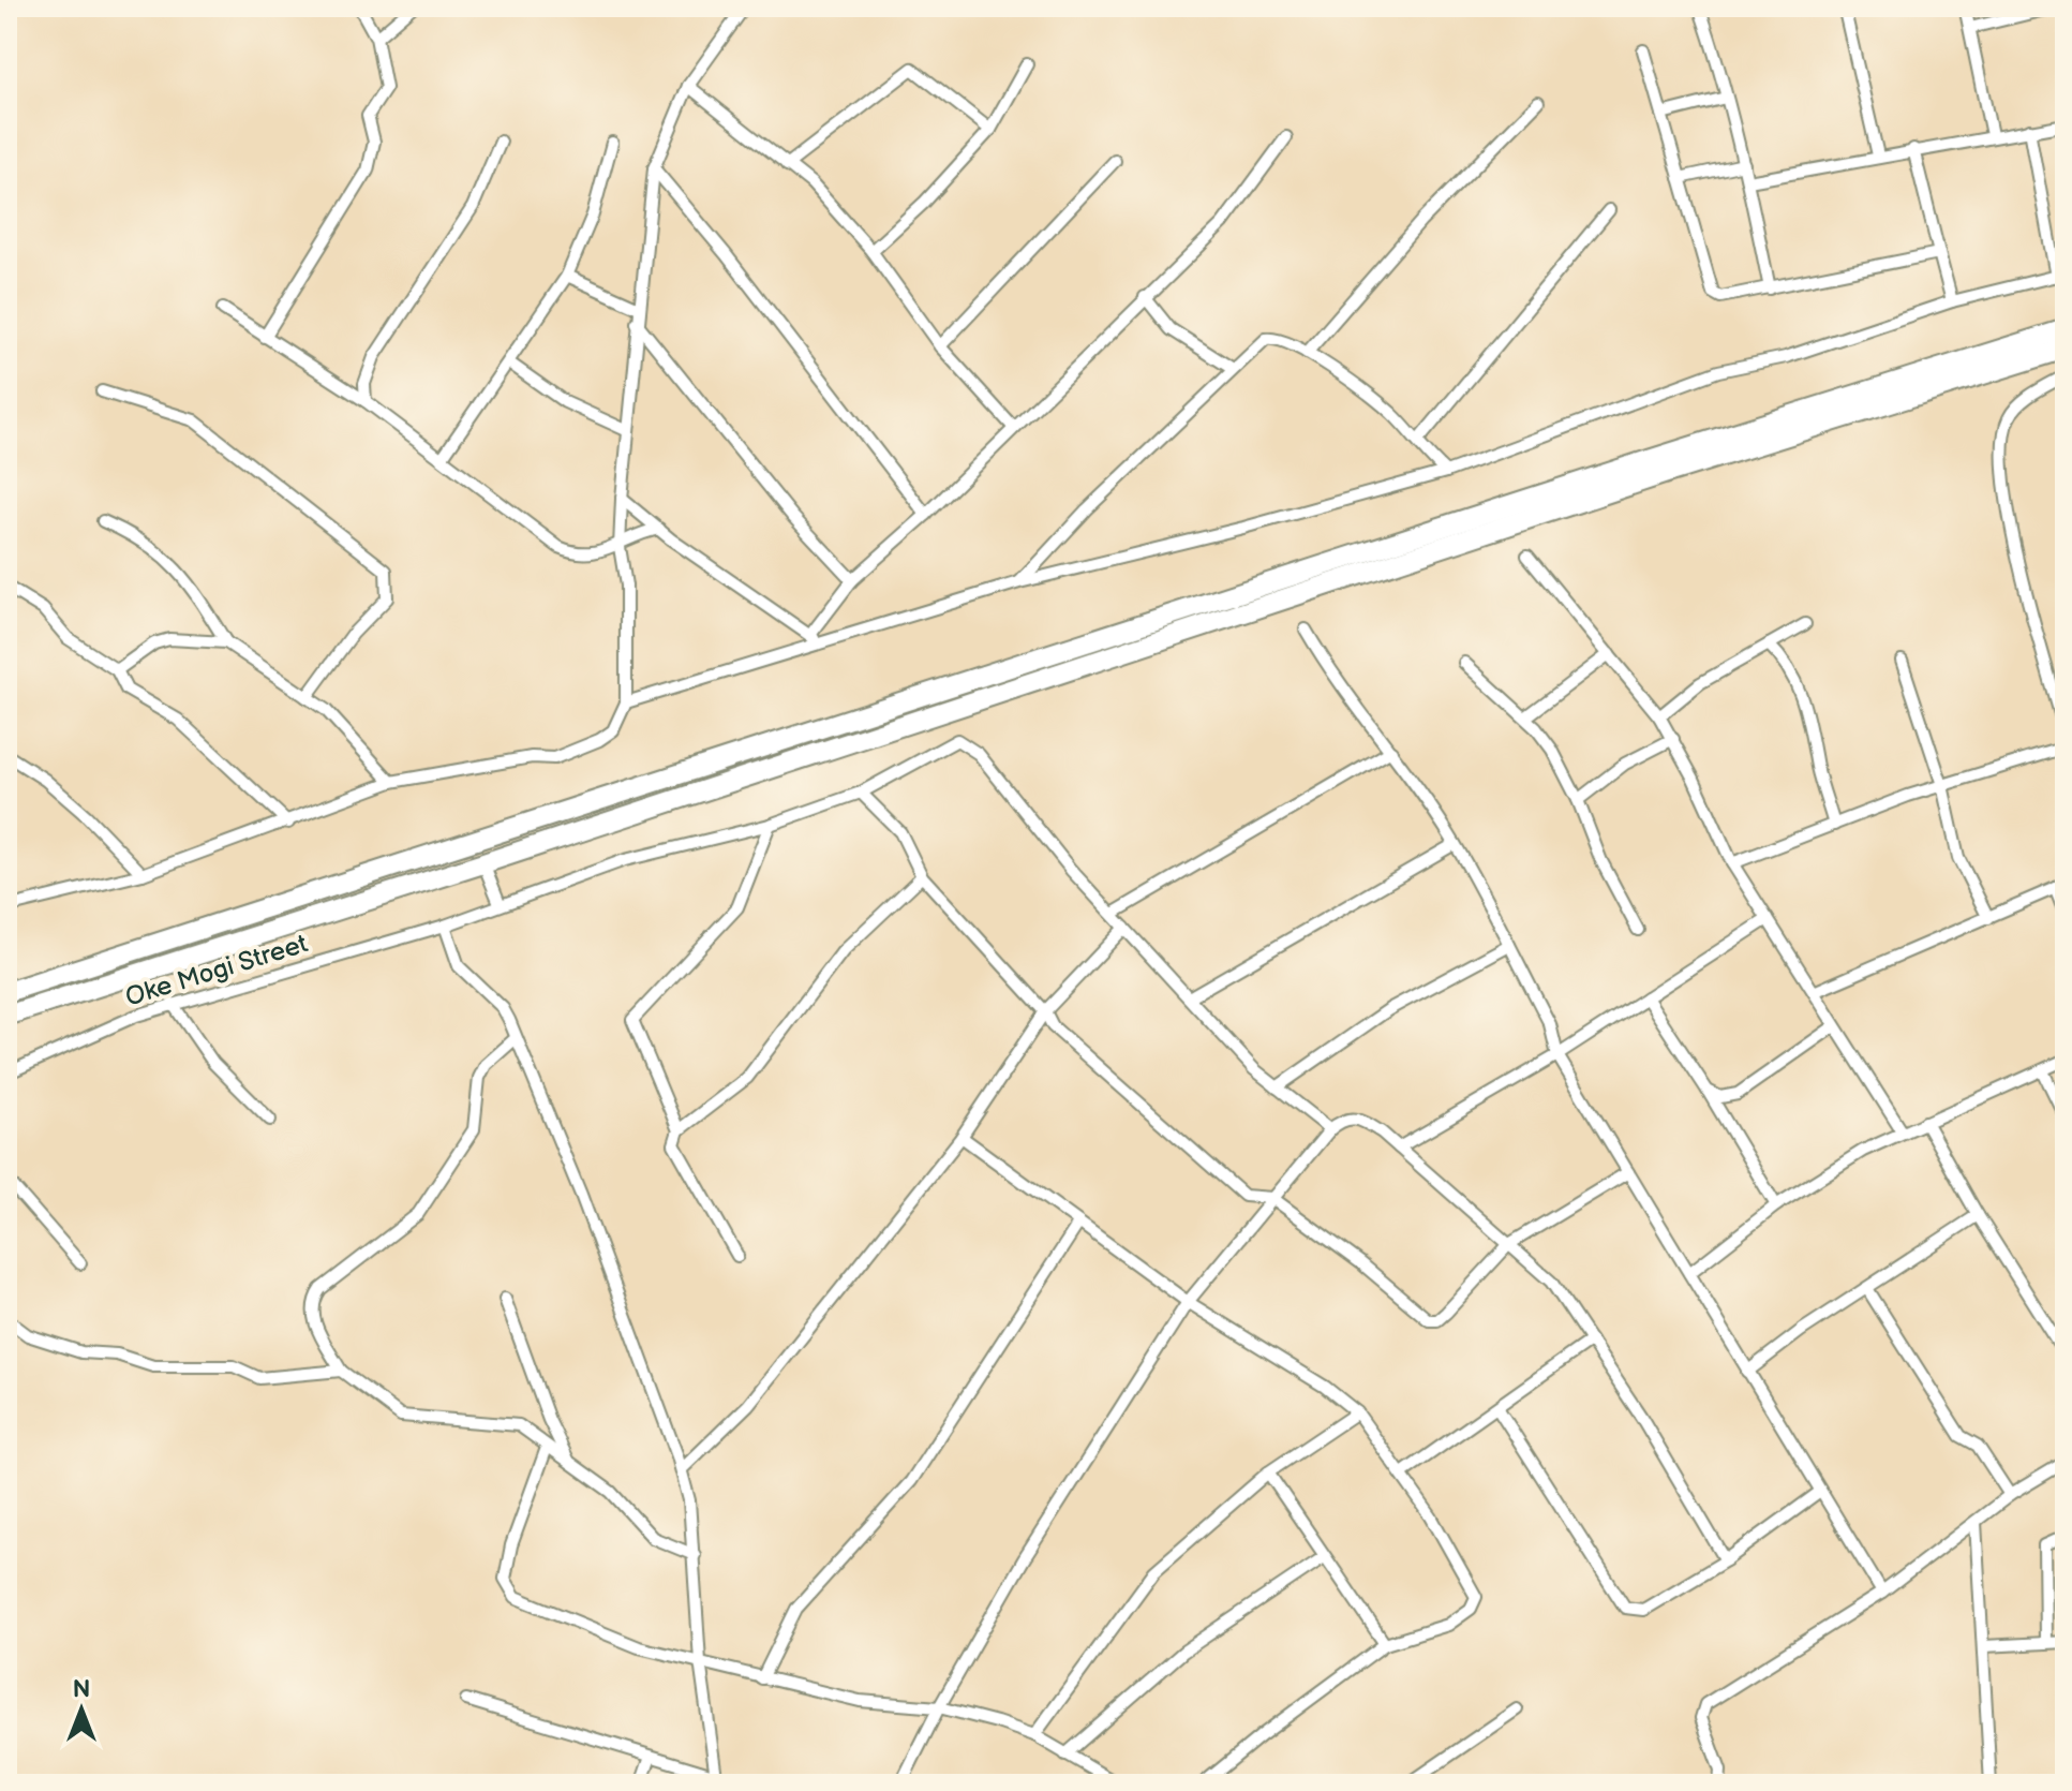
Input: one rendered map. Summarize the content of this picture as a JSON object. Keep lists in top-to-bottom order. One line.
{"streets":{"street":["Oke Mogi Street"]},"north":"top"}
